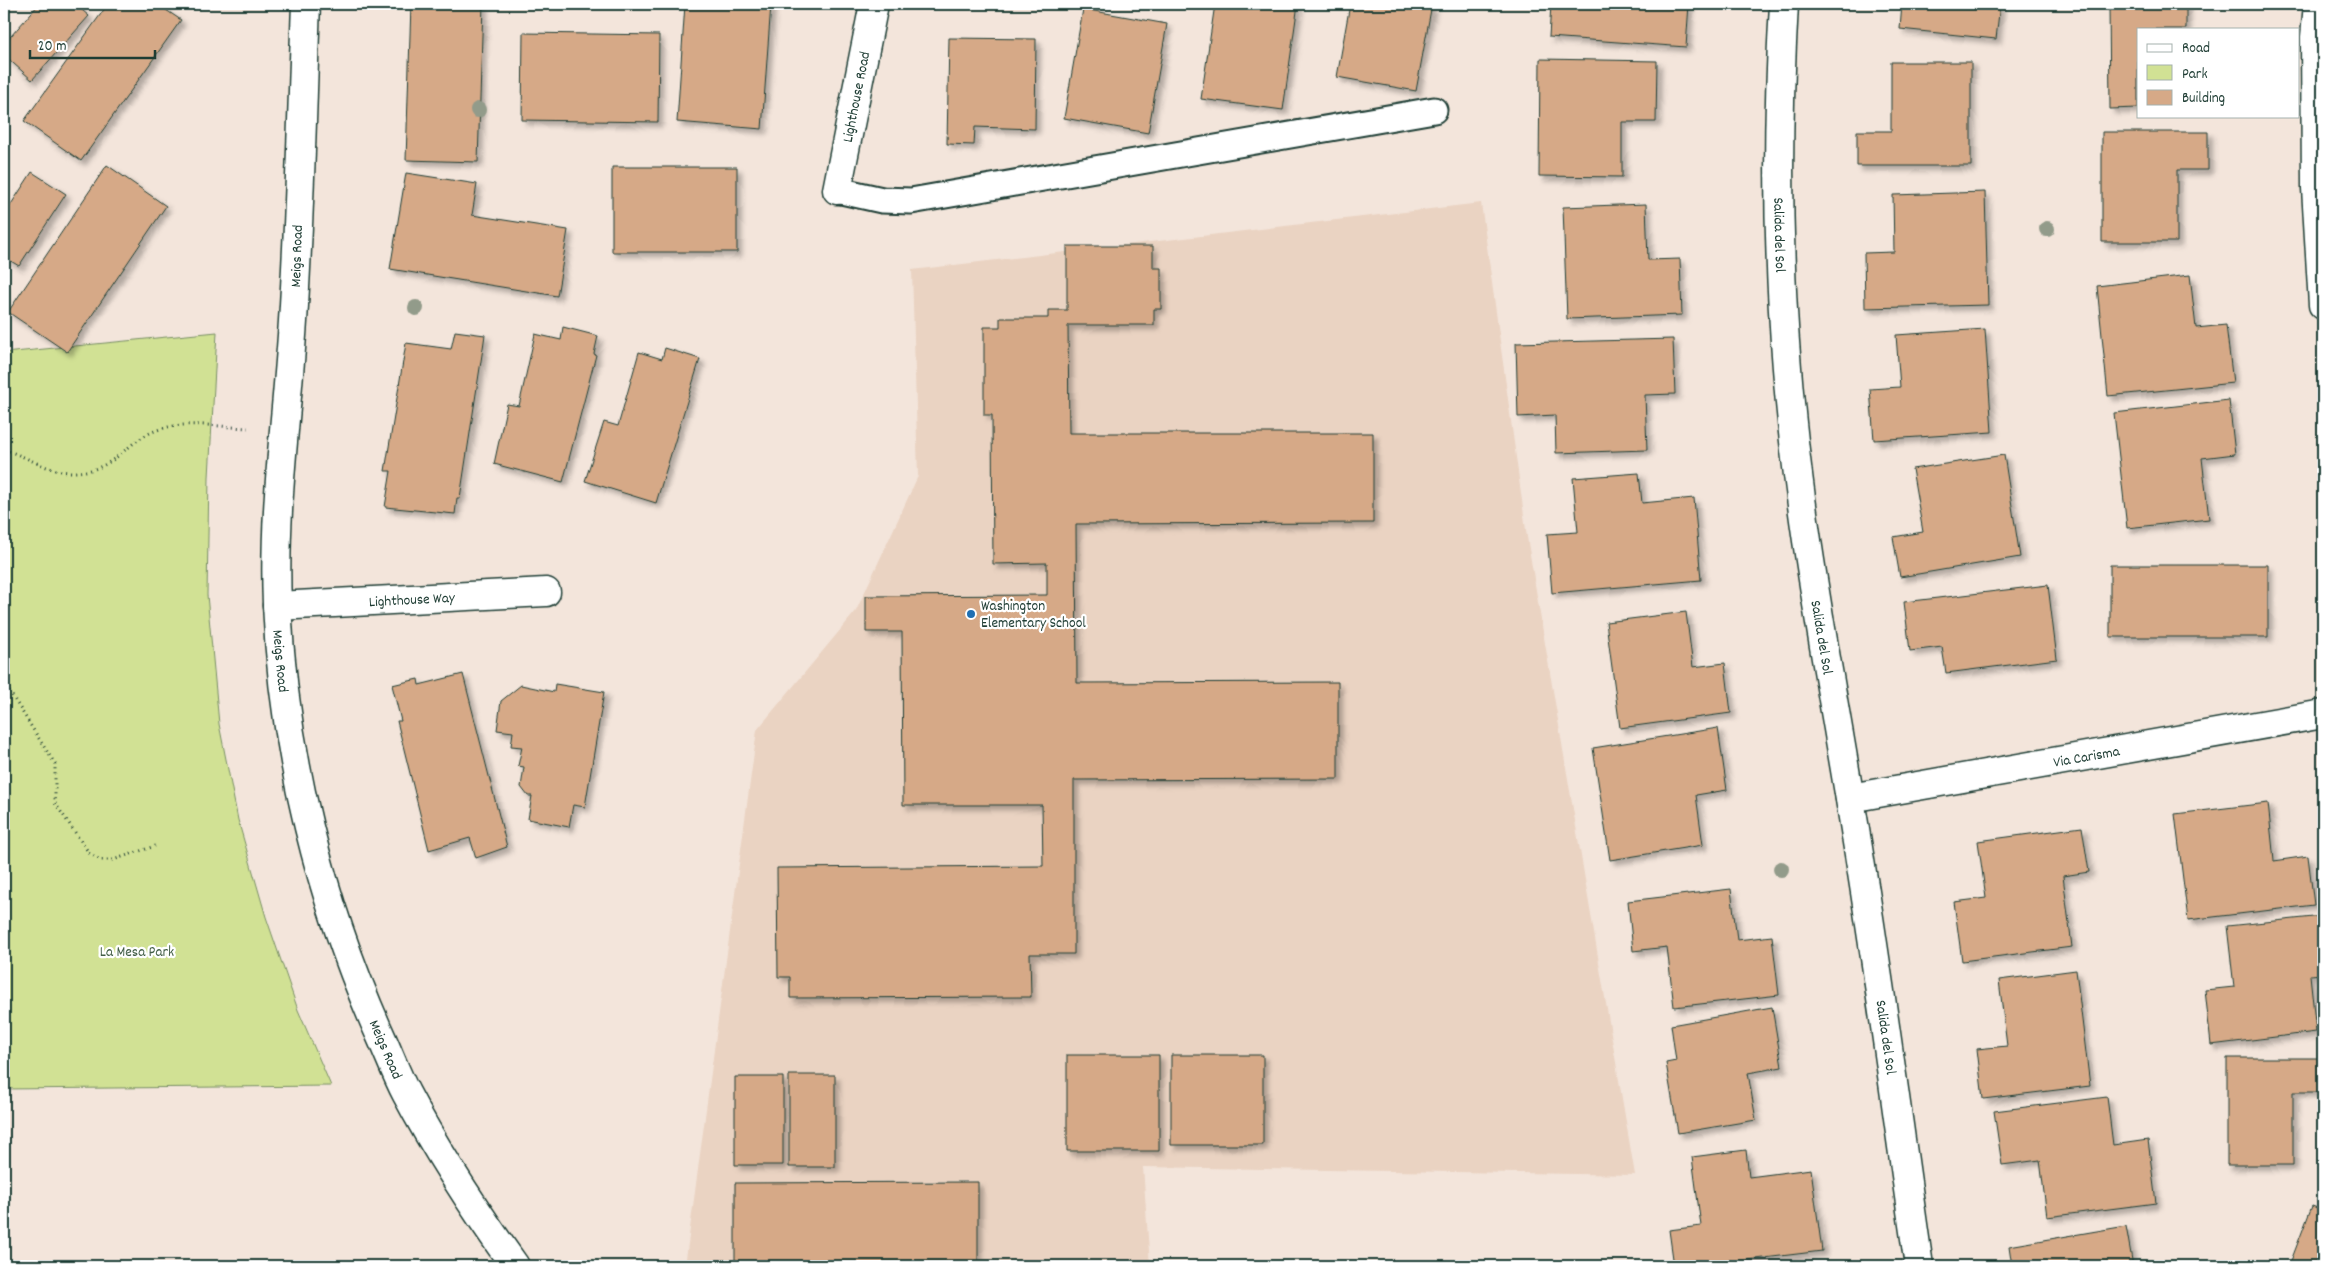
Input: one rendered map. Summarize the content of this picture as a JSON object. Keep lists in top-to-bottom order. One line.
{"streets":{"street":["Lighthouse Road","Salida del Sol","Meigs Road","Lighthouse Way","Via Carisma"]},"crossings":[["Salida del Sol","Via Carisma"],["Meigs Road","Lighthouse Way"]],"parks":["La Mesa Park"],"places":["Washington Elementary School"],"legend":["Road","Park","Building"],"scale_bar":"20 m"}
